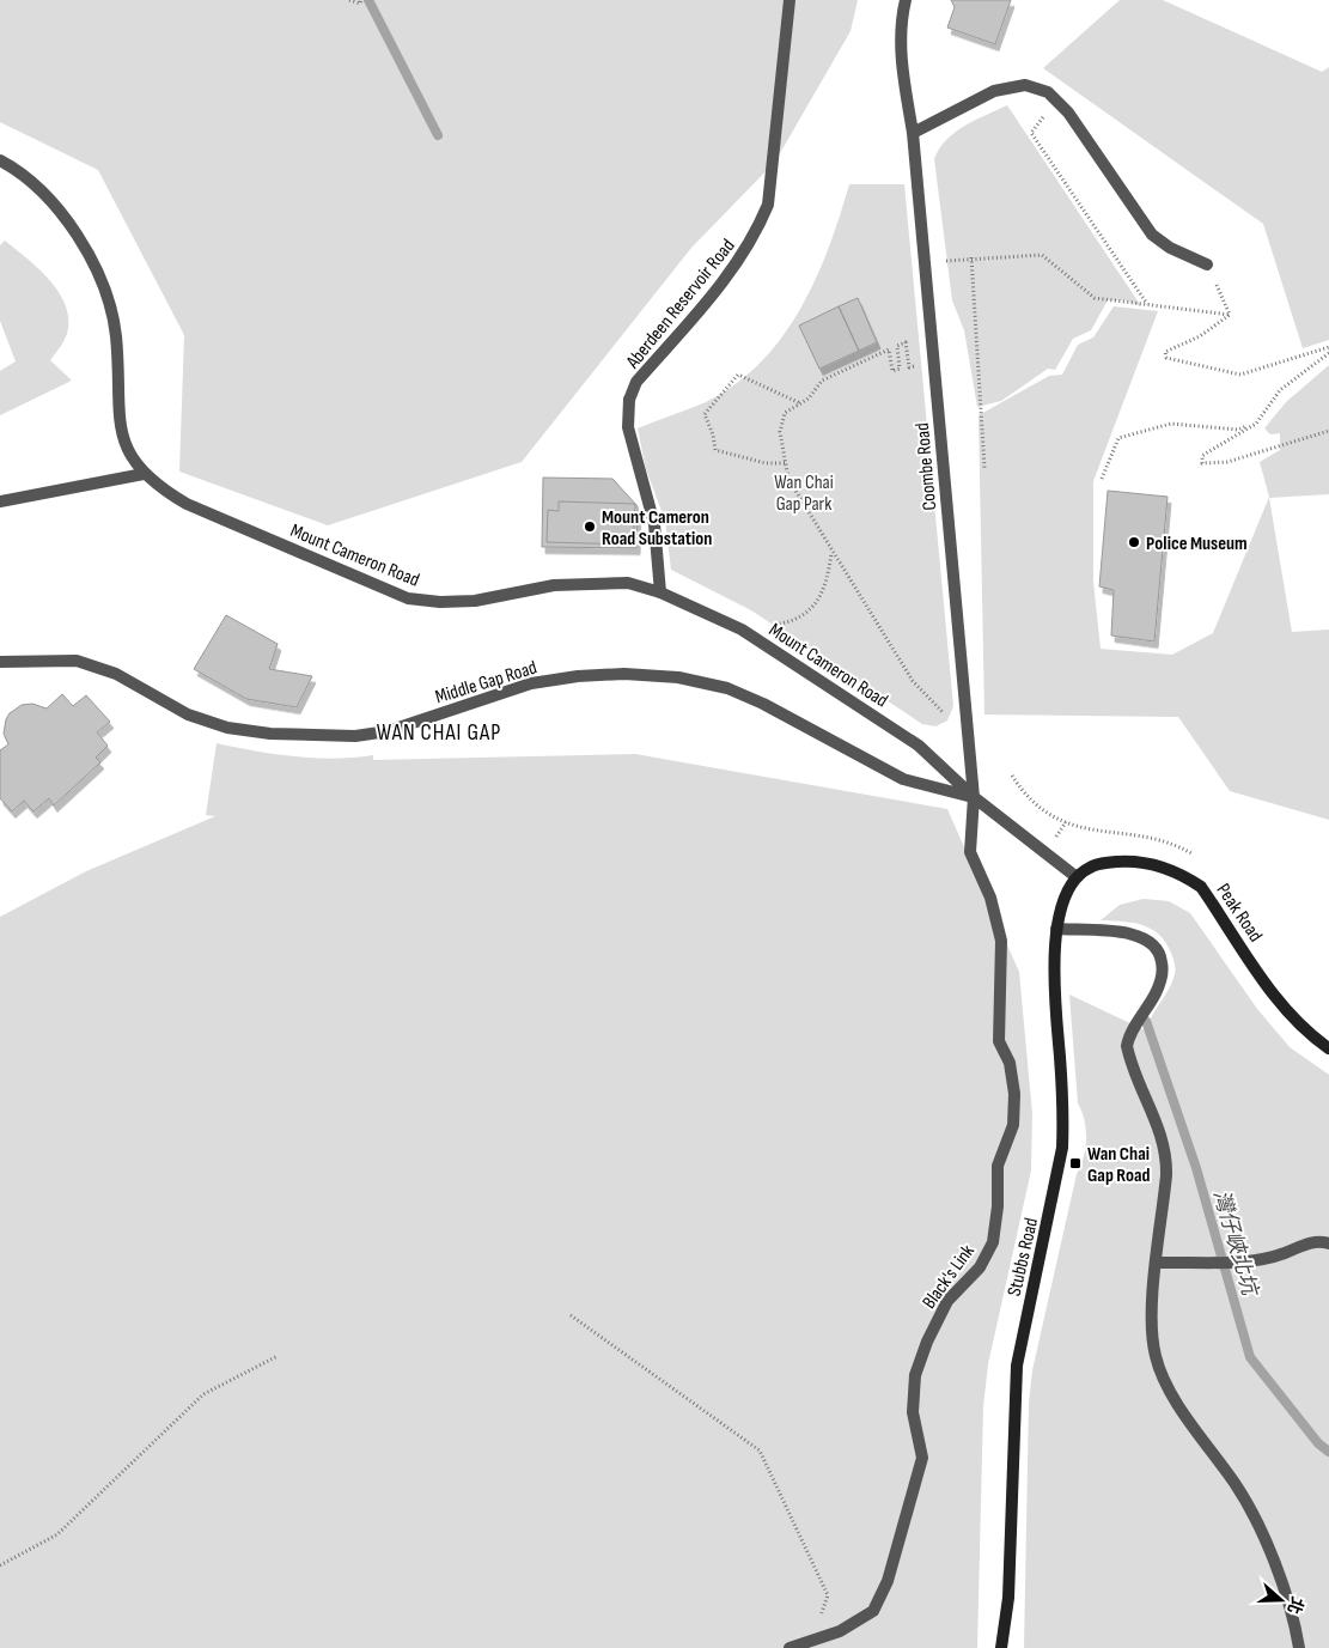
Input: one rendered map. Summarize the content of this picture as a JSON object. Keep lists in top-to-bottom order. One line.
{"streets":{"main road":["Peak Road","Stubbs Road"],"street":["Aberdeen Reservoir Road","Coombe Road","Mount Cameron Road","Middle Gap Road","Black's Link"]},"crossings":[["Aberdeen Reservoir Road","Mount Cameron Road"],["Coombe Road","Mount Cameron Road"],["Coombe Road","Middle Gap Road"],["Coombe Road","Black's Link"],["Mount Cameron Road","Middle Gap Road"],["Mount Cameron Road","Black's Link"],["Middle Gap Road","Black's Link"],["Peak Road","Stubbs Road"]],"districts":["WAN CHAI GAP"],"water":["灣仔峽北坑"],"parks":["Wan Chai Gap Park"],"places":{"other":["Mount Cameron Road Substation","Police Museum"],"transit":["Wan Chai Gap Road"]},"north":"right"}
